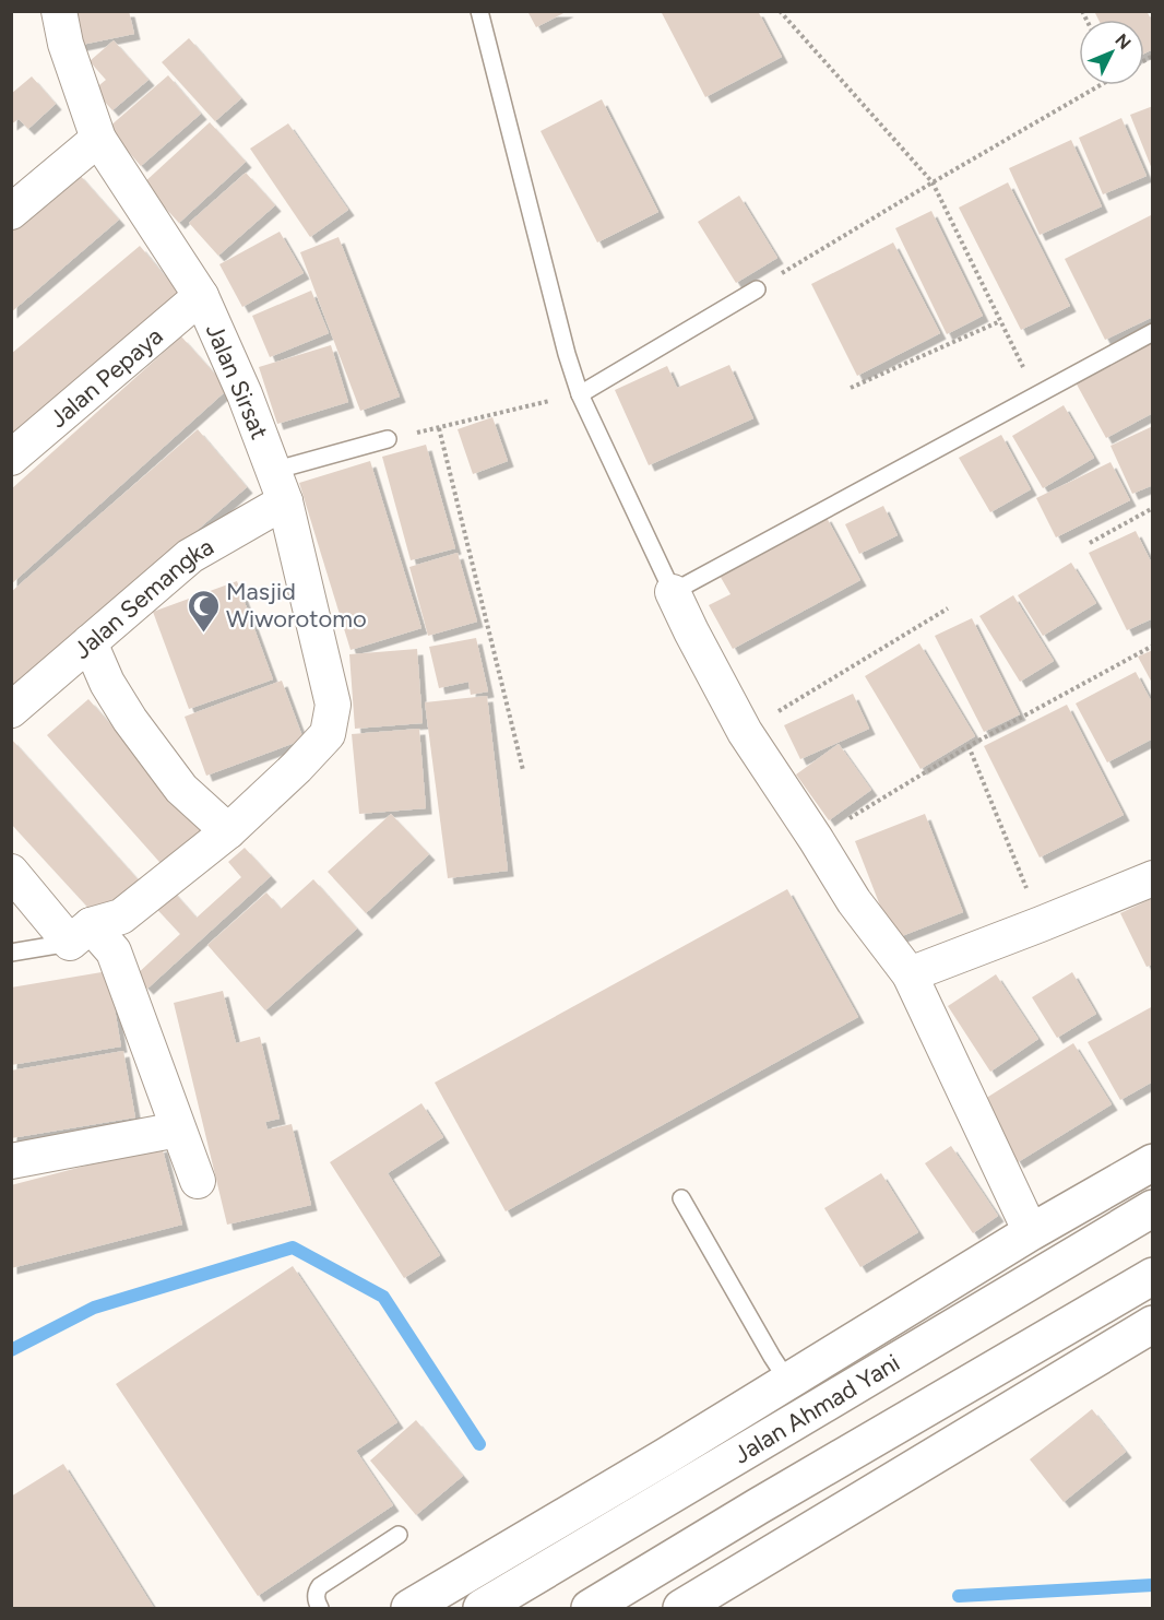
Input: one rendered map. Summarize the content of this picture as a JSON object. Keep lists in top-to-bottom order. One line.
{"streets":{"main road":["Jalan Ahmad Yani"],"street":["Jalan Pepaya","Jalan Sirsat","Jalan Semangka"]},"crossings":[["Jalan Pepaya","Jalan Sirsat"],["Jalan Sirsat","Jalan Semangka"]],"places":{"mosque":["Masjid Wiworotomo"]},"north":"top right"}
